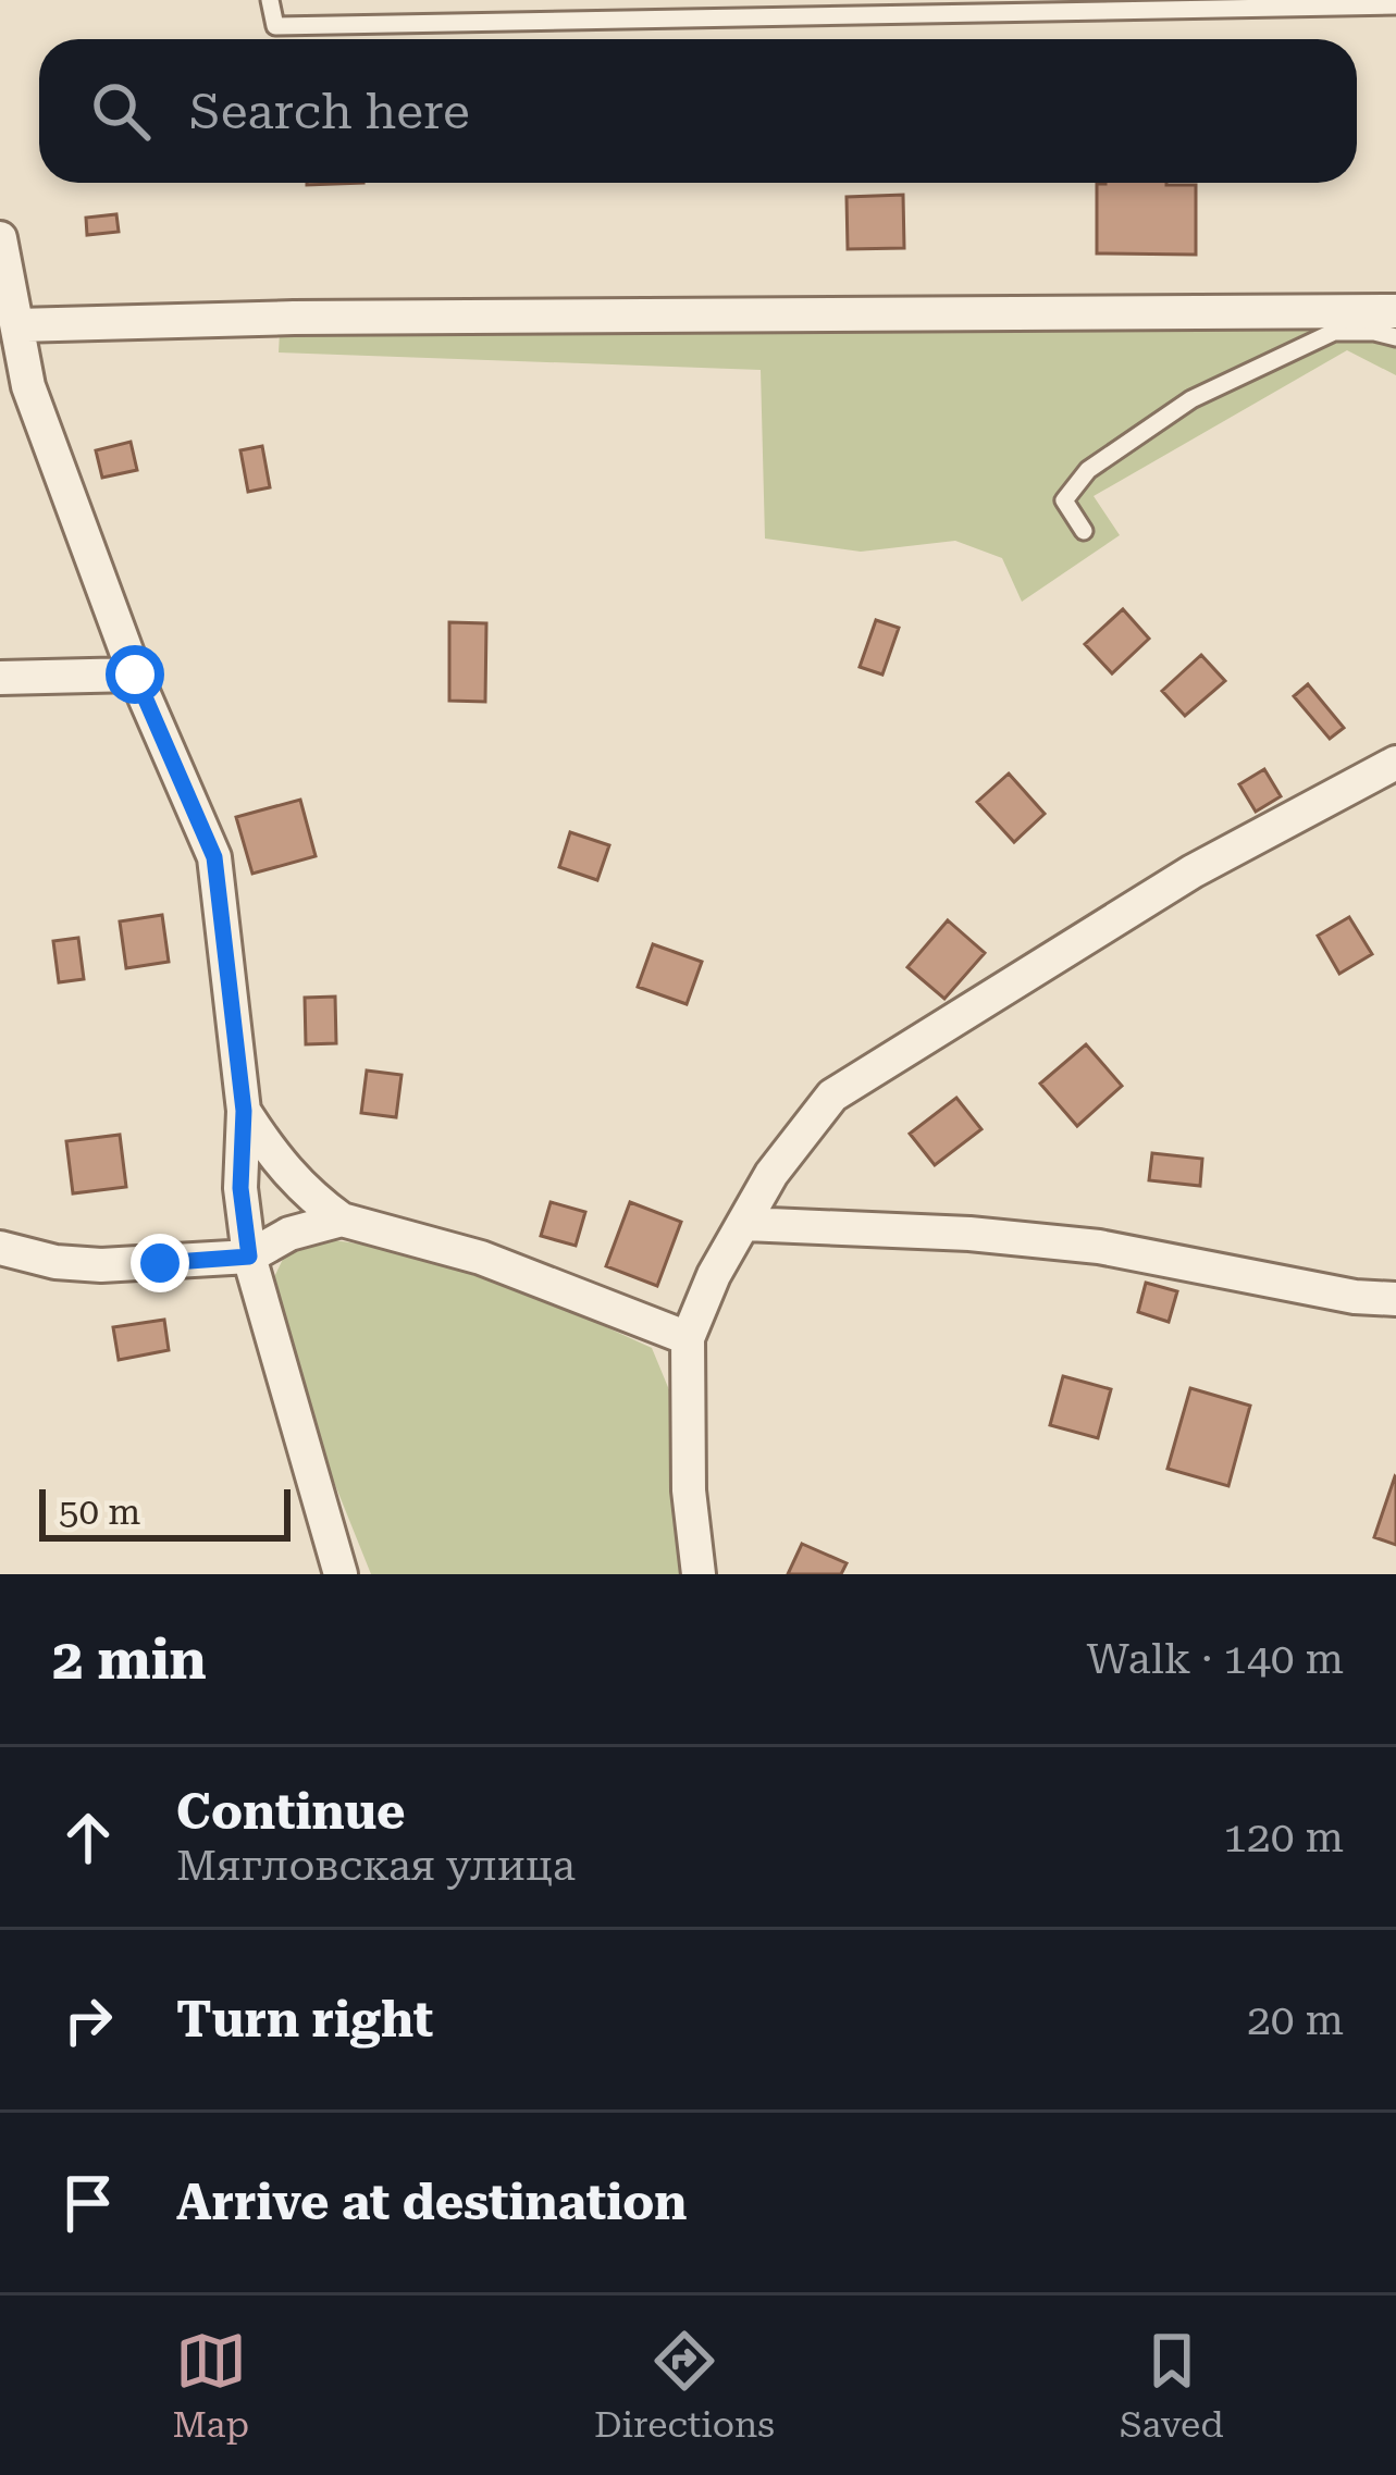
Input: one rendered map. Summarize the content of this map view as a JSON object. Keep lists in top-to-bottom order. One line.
{"scale_bar":"50 m","page":{"search":"Search here","scale":"50 m","heading":["2 min","Walk · 140 m"],"list":[["Continue","Мягловская улица","120 m"],["Turn right","20 m"],"Arrive at destination"],"nav":["Map","Directions","Saved"]}}
